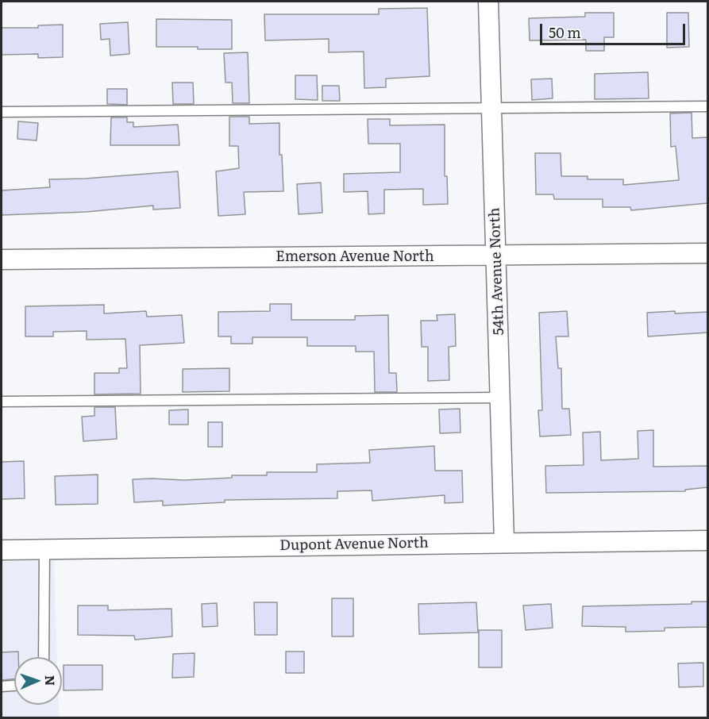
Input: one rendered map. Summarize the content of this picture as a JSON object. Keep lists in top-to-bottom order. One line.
{"streets":{"street":["Emerson Avenue North","54th Avenue North","Dupont Avenue North"]},"crossings":[["Emerson Avenue North","54th Avenue North"],["54th Avenue North","Dupont Avenue North"]],"scale_bar":"50 m","north":"right"}
